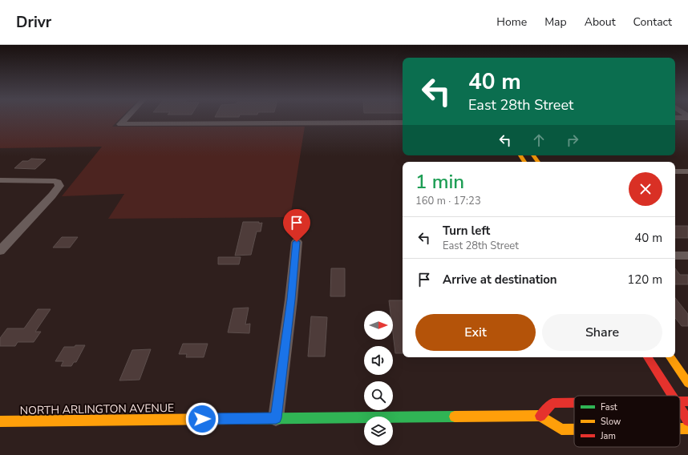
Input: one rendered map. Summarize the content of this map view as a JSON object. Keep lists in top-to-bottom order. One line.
{"streets":{"main road":["NORTH ARLINGTON AVENUE"]},"legend":["Fast","Slow","Jam"],"north":"right","page":{"header":"Drivr","nav":["Home","Map","About","Contact"],"turn":["40 m","East 28th Street"],"heading":["1 min","160 m · 17:23"],"list":[{"name":"Turn left","note":"East 28th Street","value":"40 m"},{"name":"Arrive at destination","value":"120 m"}],"buttons":["Exit","Share"]}}
